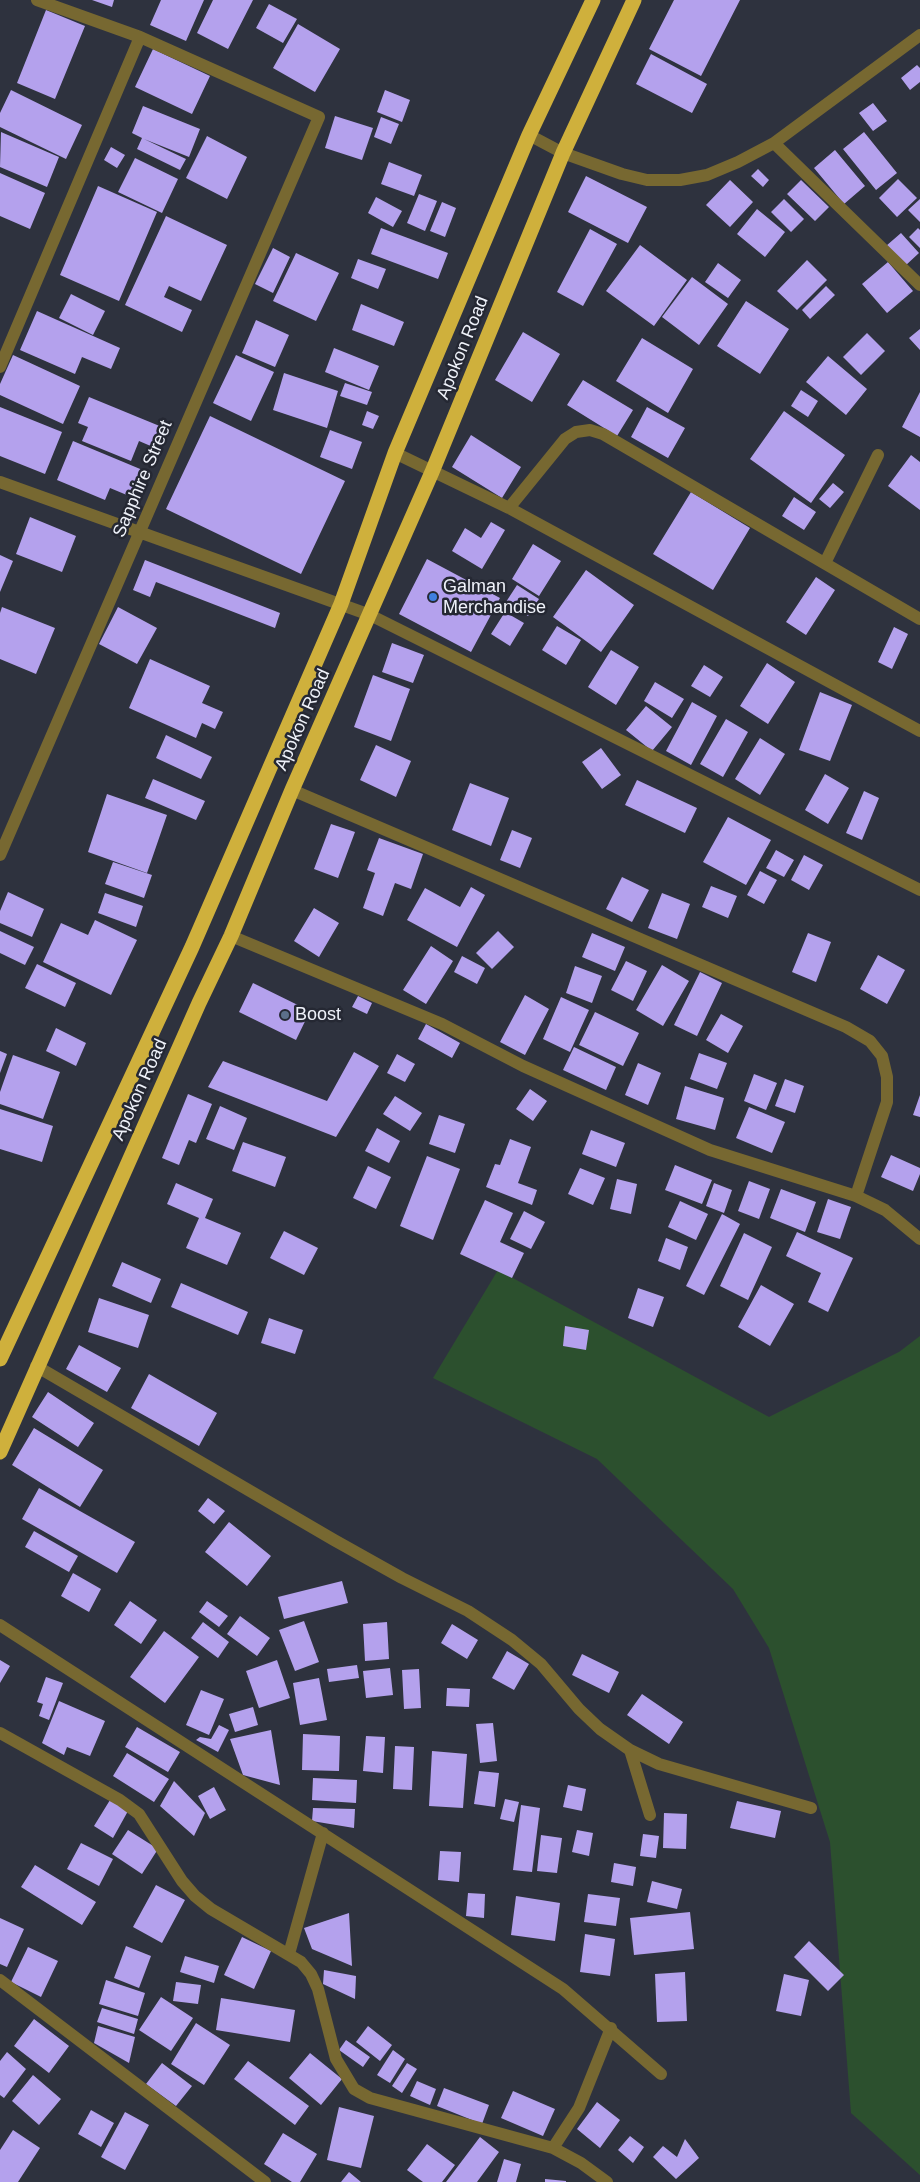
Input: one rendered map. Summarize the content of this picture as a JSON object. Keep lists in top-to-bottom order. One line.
{"streets":{"highway":["Apokon Road"],"street":["Sapphire Street"]},"places":["Galman Merchandise","Boost"]}
